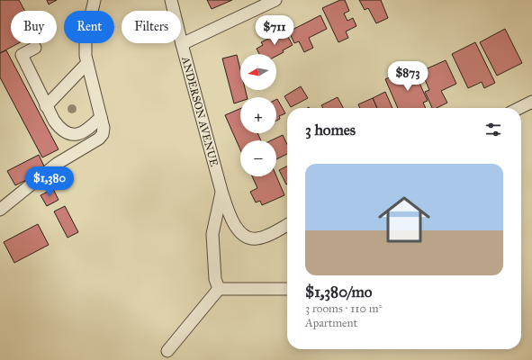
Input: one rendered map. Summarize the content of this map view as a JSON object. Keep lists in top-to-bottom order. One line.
{"streets":{"street":["ANDERSON AVENUE"]},"north":"left","page":{"chip":["Buy","Rent","Filters"],"price":["$711","$873","$1,380"],"map_buttons":["+","−"],"heading":"3 homes","list":[{"name":"$1,380/mo","note":"3 rooms · 110 m² · Apartment"}]}}
